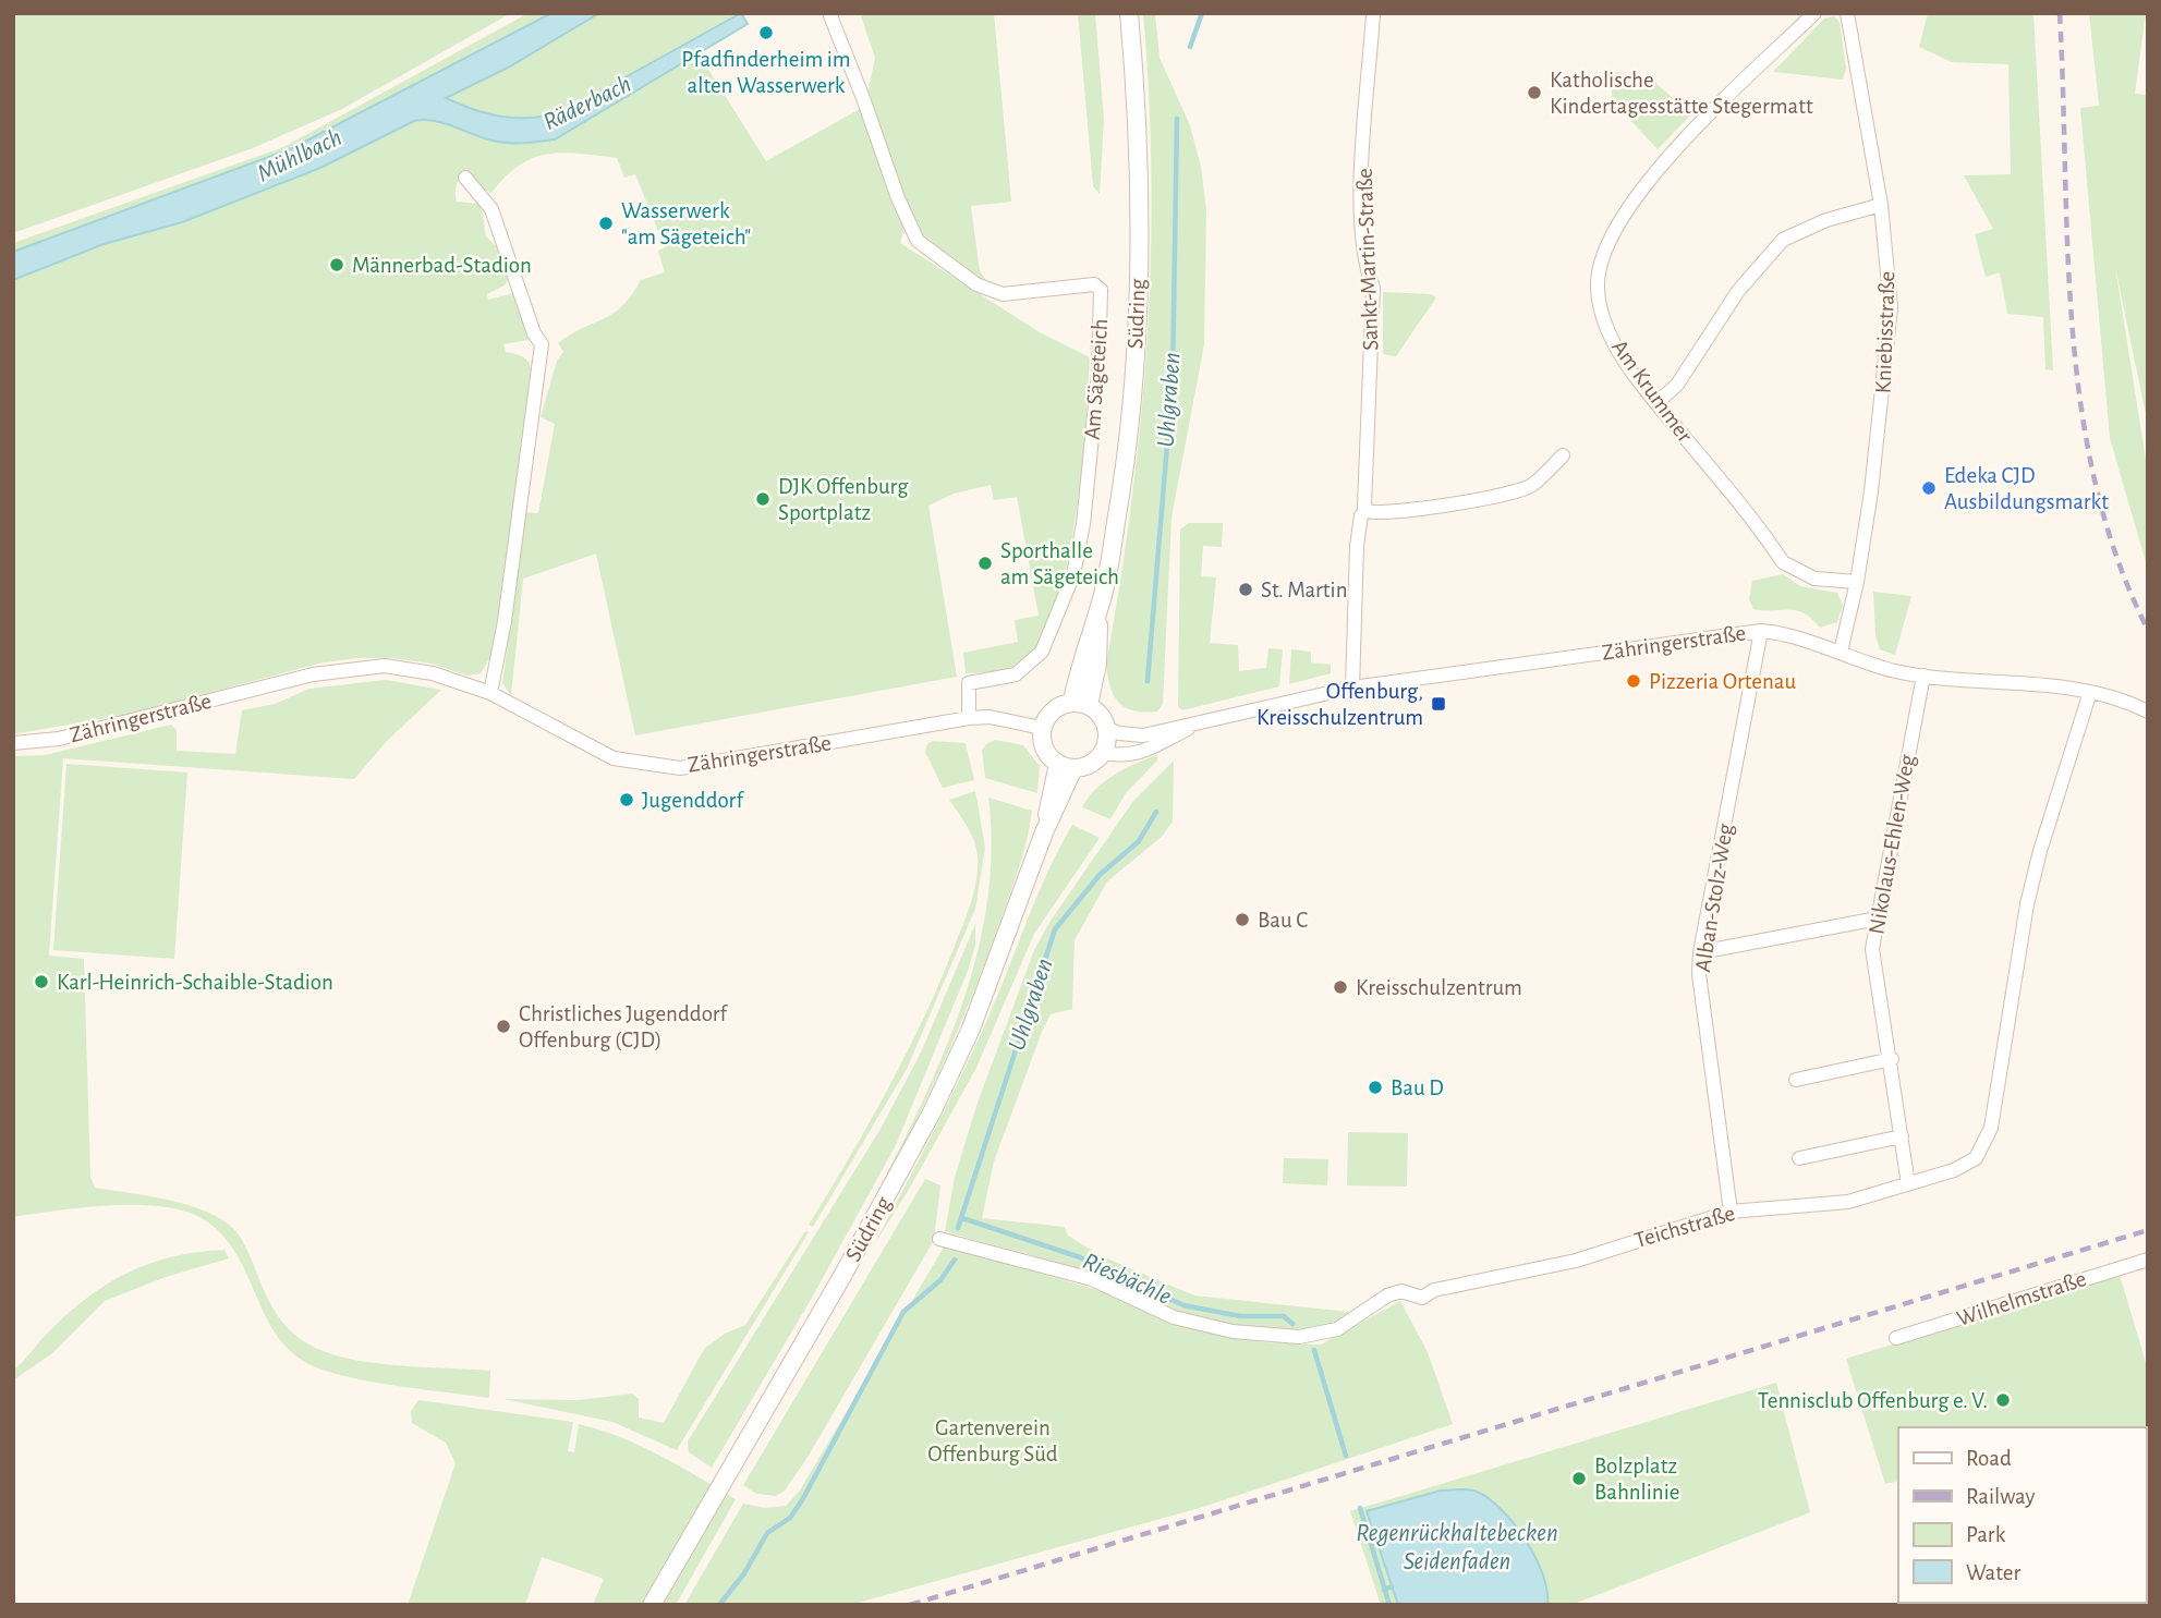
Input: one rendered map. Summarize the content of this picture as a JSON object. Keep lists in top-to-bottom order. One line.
{"streets":{"street":["Sankt-Martin-Straße","Südring","Kniebisstraße","Am Sägeteich","Am Krummer","Zähringerstraße","Nikolaus-Ehlen-Weg","Alban-Stolz-Weg","Teichstraße","Wilhelmstraße"]},"crossings":[["Sankt-Martin-Straße","Zähringerstraße"],["Südring","Zähringerstraße"],["Kniebisstraße","Am Krummer"],["Kniebisstraße","Zähringerstraße"],["Am Sägeteich","Zähringerstraße"],["Zähringerstraße","Nikolaus-Ehlen-Weg"],["Zähringerstraße","Alban-Stolz-Weg"],["Zähringerstraße","Teichstraße"],["Nikolaus-Ehlen-Weg","Teichstraße"],["Alban-Stolz-Weg","Teichstraße"]],"water":["Räderbach","Mühlbach","Uhlgraben","Riesbächle","Regenrückhaltebecken Seidenfaden"],"parks":["Gartenverein Offenburg Süd"],"places":{"other":["Pfadfinderheim im alten Wasserwerk","Katholische Kindertagesstätte Stegermatt","Wasserwerk \"am Sägeteich\"","Männerbad-Stadion","Edeka CJD Ausbildungsmarkt","DJK Offenburg Sportplatz","Sporthalle am Sägeteich","St. Martin","Pizzeria Ortenau","Jugenddorf","Bau C","Karl-Heinrich-Schaible-Stadion","Kreisschulzentrum","Christliches Jugenddorf Offenburg (CJD)","Bau D","Tennisclub Offenburg e. V.","Bolzplatz Bahnlinie"],"transit":["Offenburg, Kreisschulzentrum"]},"legend":["Road","Railway","Park","Water"]}
